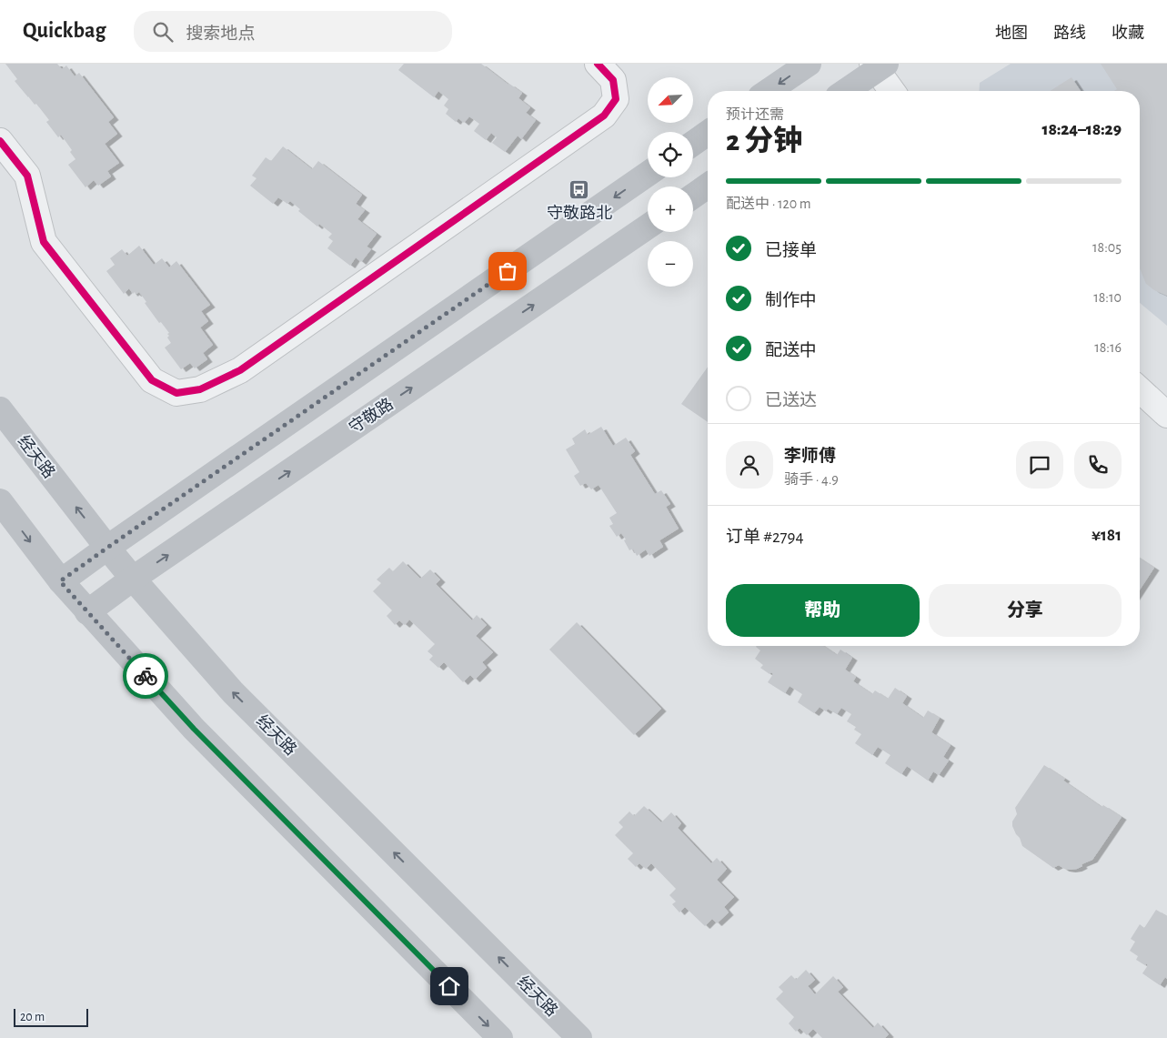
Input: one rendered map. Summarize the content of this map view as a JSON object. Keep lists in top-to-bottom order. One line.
{"streets":{"main road":["守敬路","经天路"]},"crossings":[["守敬路","经天路"]],"places":{"bus stop":["守敬路北"]},"scale_bar":"20 m","north":"bottom left","page":{"header":"Quickbag","search":"搜索地点","nav":["地图","路线","收藏"],"map_buttons":["+","−"],"heading":["2 分钟","预计还需","18:24–18:29"],"panel":["李师傅","骑手 · 4.9","订单 #2794","¥181"],"bar":"配送中 · 120 m","list":[["已接单","18:05"],["制作中","18:10"],["配送中","18:16"],"已送达"],"buttons":["帮助","分享"],"scale":"20 m"}}
